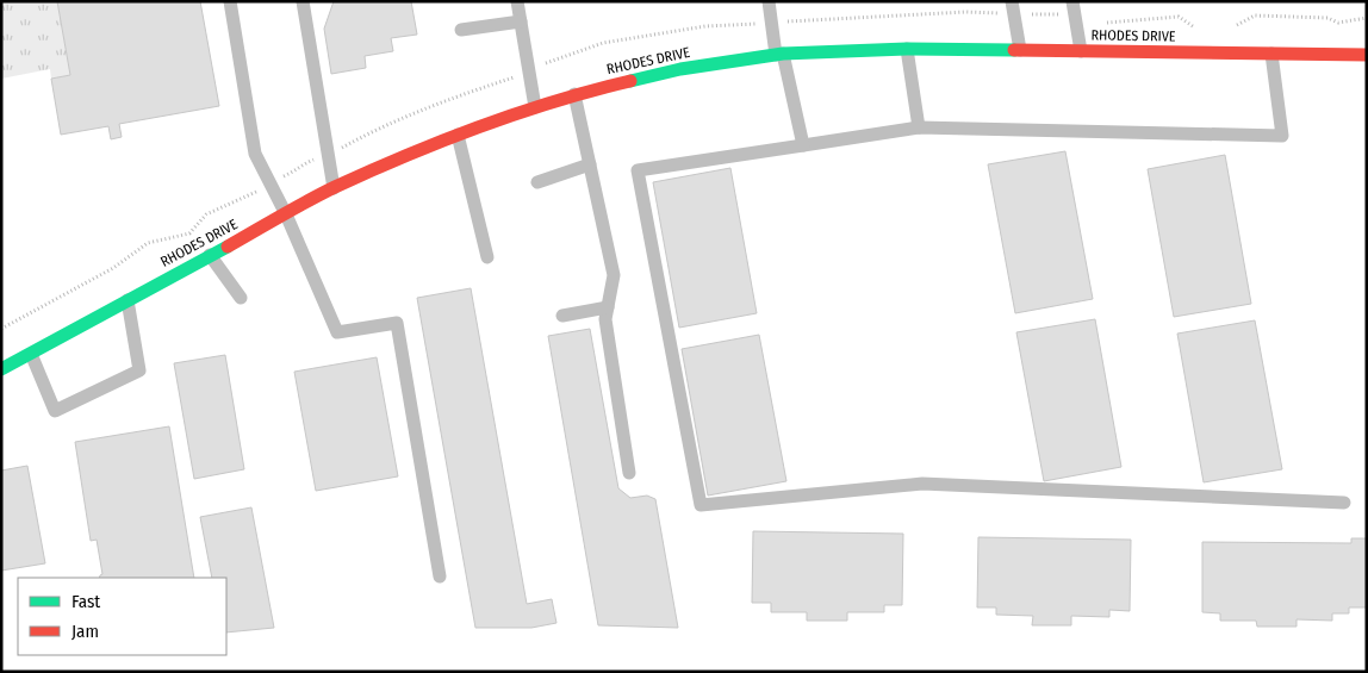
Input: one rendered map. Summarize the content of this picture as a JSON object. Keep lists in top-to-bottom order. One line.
{"streets":{"street":["RHODES DRIVE"]},"legend":["Fast","Jam"]}
